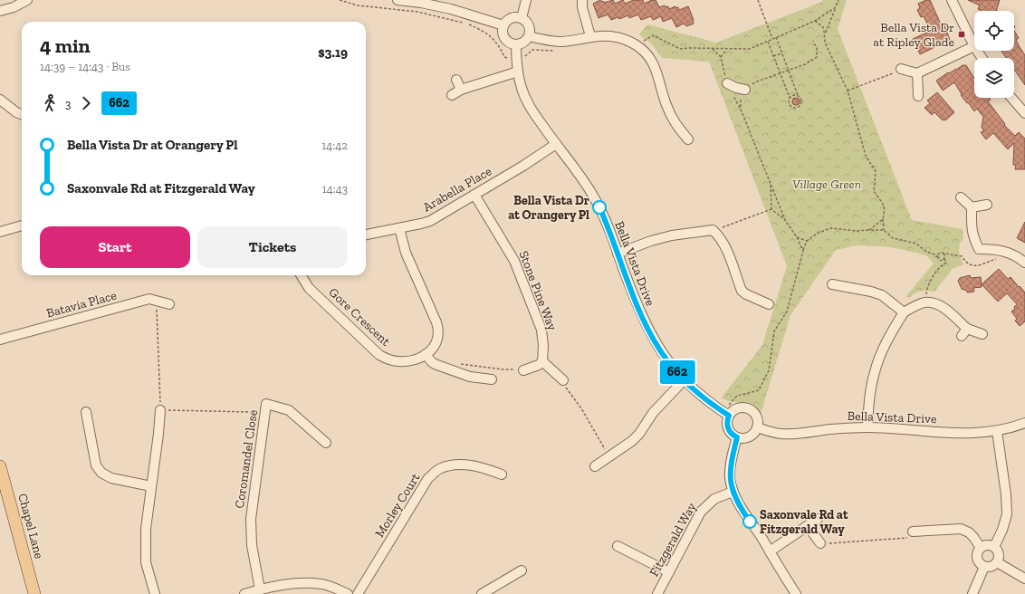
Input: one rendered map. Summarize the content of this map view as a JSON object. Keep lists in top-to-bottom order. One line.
{"streets":{"main road":["Chapel Lane"],"street":["Arabella Place","Bella Vista Drive","Stone Pine Way","Batavia Place","Gore Crescent","Coromandel Close","Morley Court","Fitzgerald Way"]},"crossings":[["Arabella Place","Bella Vista Drive"],["Arabella Place","Stone Pine Way"],["Arabella Place","Gore Crescent"]],"parks":["Village Green"],"places":{"transit":["Bella Vista Dr at Ripley Glade"],"other":["Bella Vista Dr at Orangery Pl","Saxonvale Rd at Fitzgerald Way"]},"lines":["bus line 662"],"page":{"on_map":"662","heading":["4 min","14:39 – 14:43 · Bus","$3.19"],"legs":["3","662"],"list":[{"name":"Bella Vista Dr at Orangery Pl","value":"14:42"},{"name":"Saxonvale Rd at Fitzgerald Way","value":"14:43"}],"buttons":["Start","Tickets"]}}
